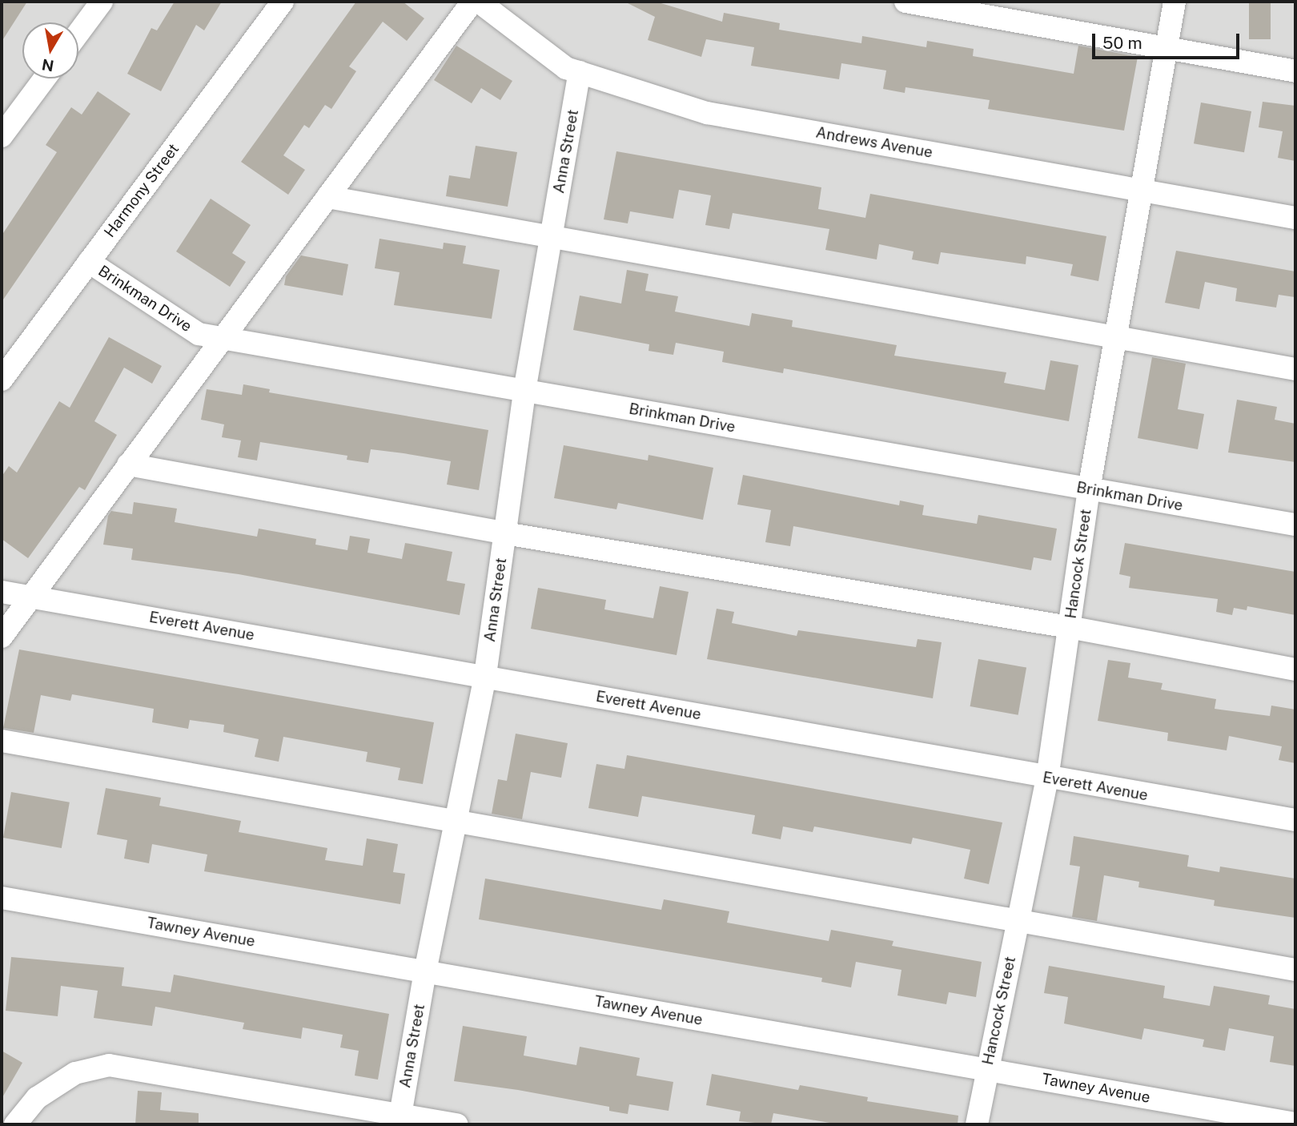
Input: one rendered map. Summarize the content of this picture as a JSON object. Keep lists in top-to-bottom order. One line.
{"streets":{"street":["Andrews Avenue","Anna Street","Harmony Street","Brinkman Drive","Hancock Street","Everett Avenue","Tawney Avenue"]},"crossings":[["Andrews Avenue","Anna Street"],["Andrews Avenue","Hancock Street"],["Anna Street","Brinkman Drive"],["Anna Street","Everett Avenue"],["Anna Street","Tawney Avenue"],["Harmony Street","Brinkman Drive"],["Brinkman Drive","Hancock Street"],["Hancock Street","Everett Avenue"],["Hancock Street","Tawney Avenue"]],"scale_bar":"50 m","north":"bottom"}
